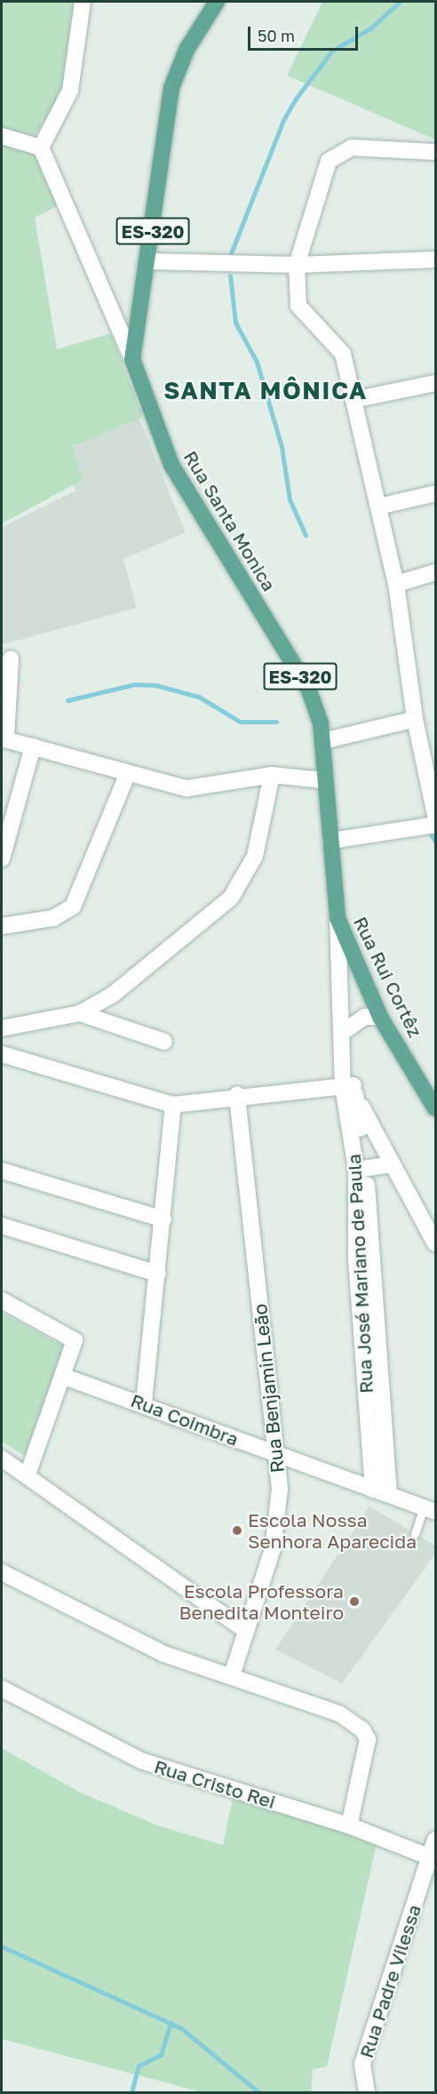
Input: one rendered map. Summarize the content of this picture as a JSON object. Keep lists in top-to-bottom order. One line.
{"streets":{"main road":["ES-320","Rua Santa Monica","Rua Rui Cortêz"],"street":["Rua José Mariano de Paula","Rua Benjamin Leão","Rua Coimbra","Rua Cristo Rei","Rua Padre Vilessa"]},"crossings":[["Rua Santa Monica","Rua Rui Cortêz"],["Rua Santa Monica","Rua José Mariano de Paula"],["Rua José Mariano de Paula","Rua Coimbra"],["Rua Benjamin Leão","Rua Coimbra"],["Rua Cristo Rei","Rua Padre Vilessa"]],"districts":["SANTA MÔNICA"],"places":["Escola Nossa Senhora Aparecida","Escola Professora Benedita Monteiro"],"scale_bar":"50 m"}
